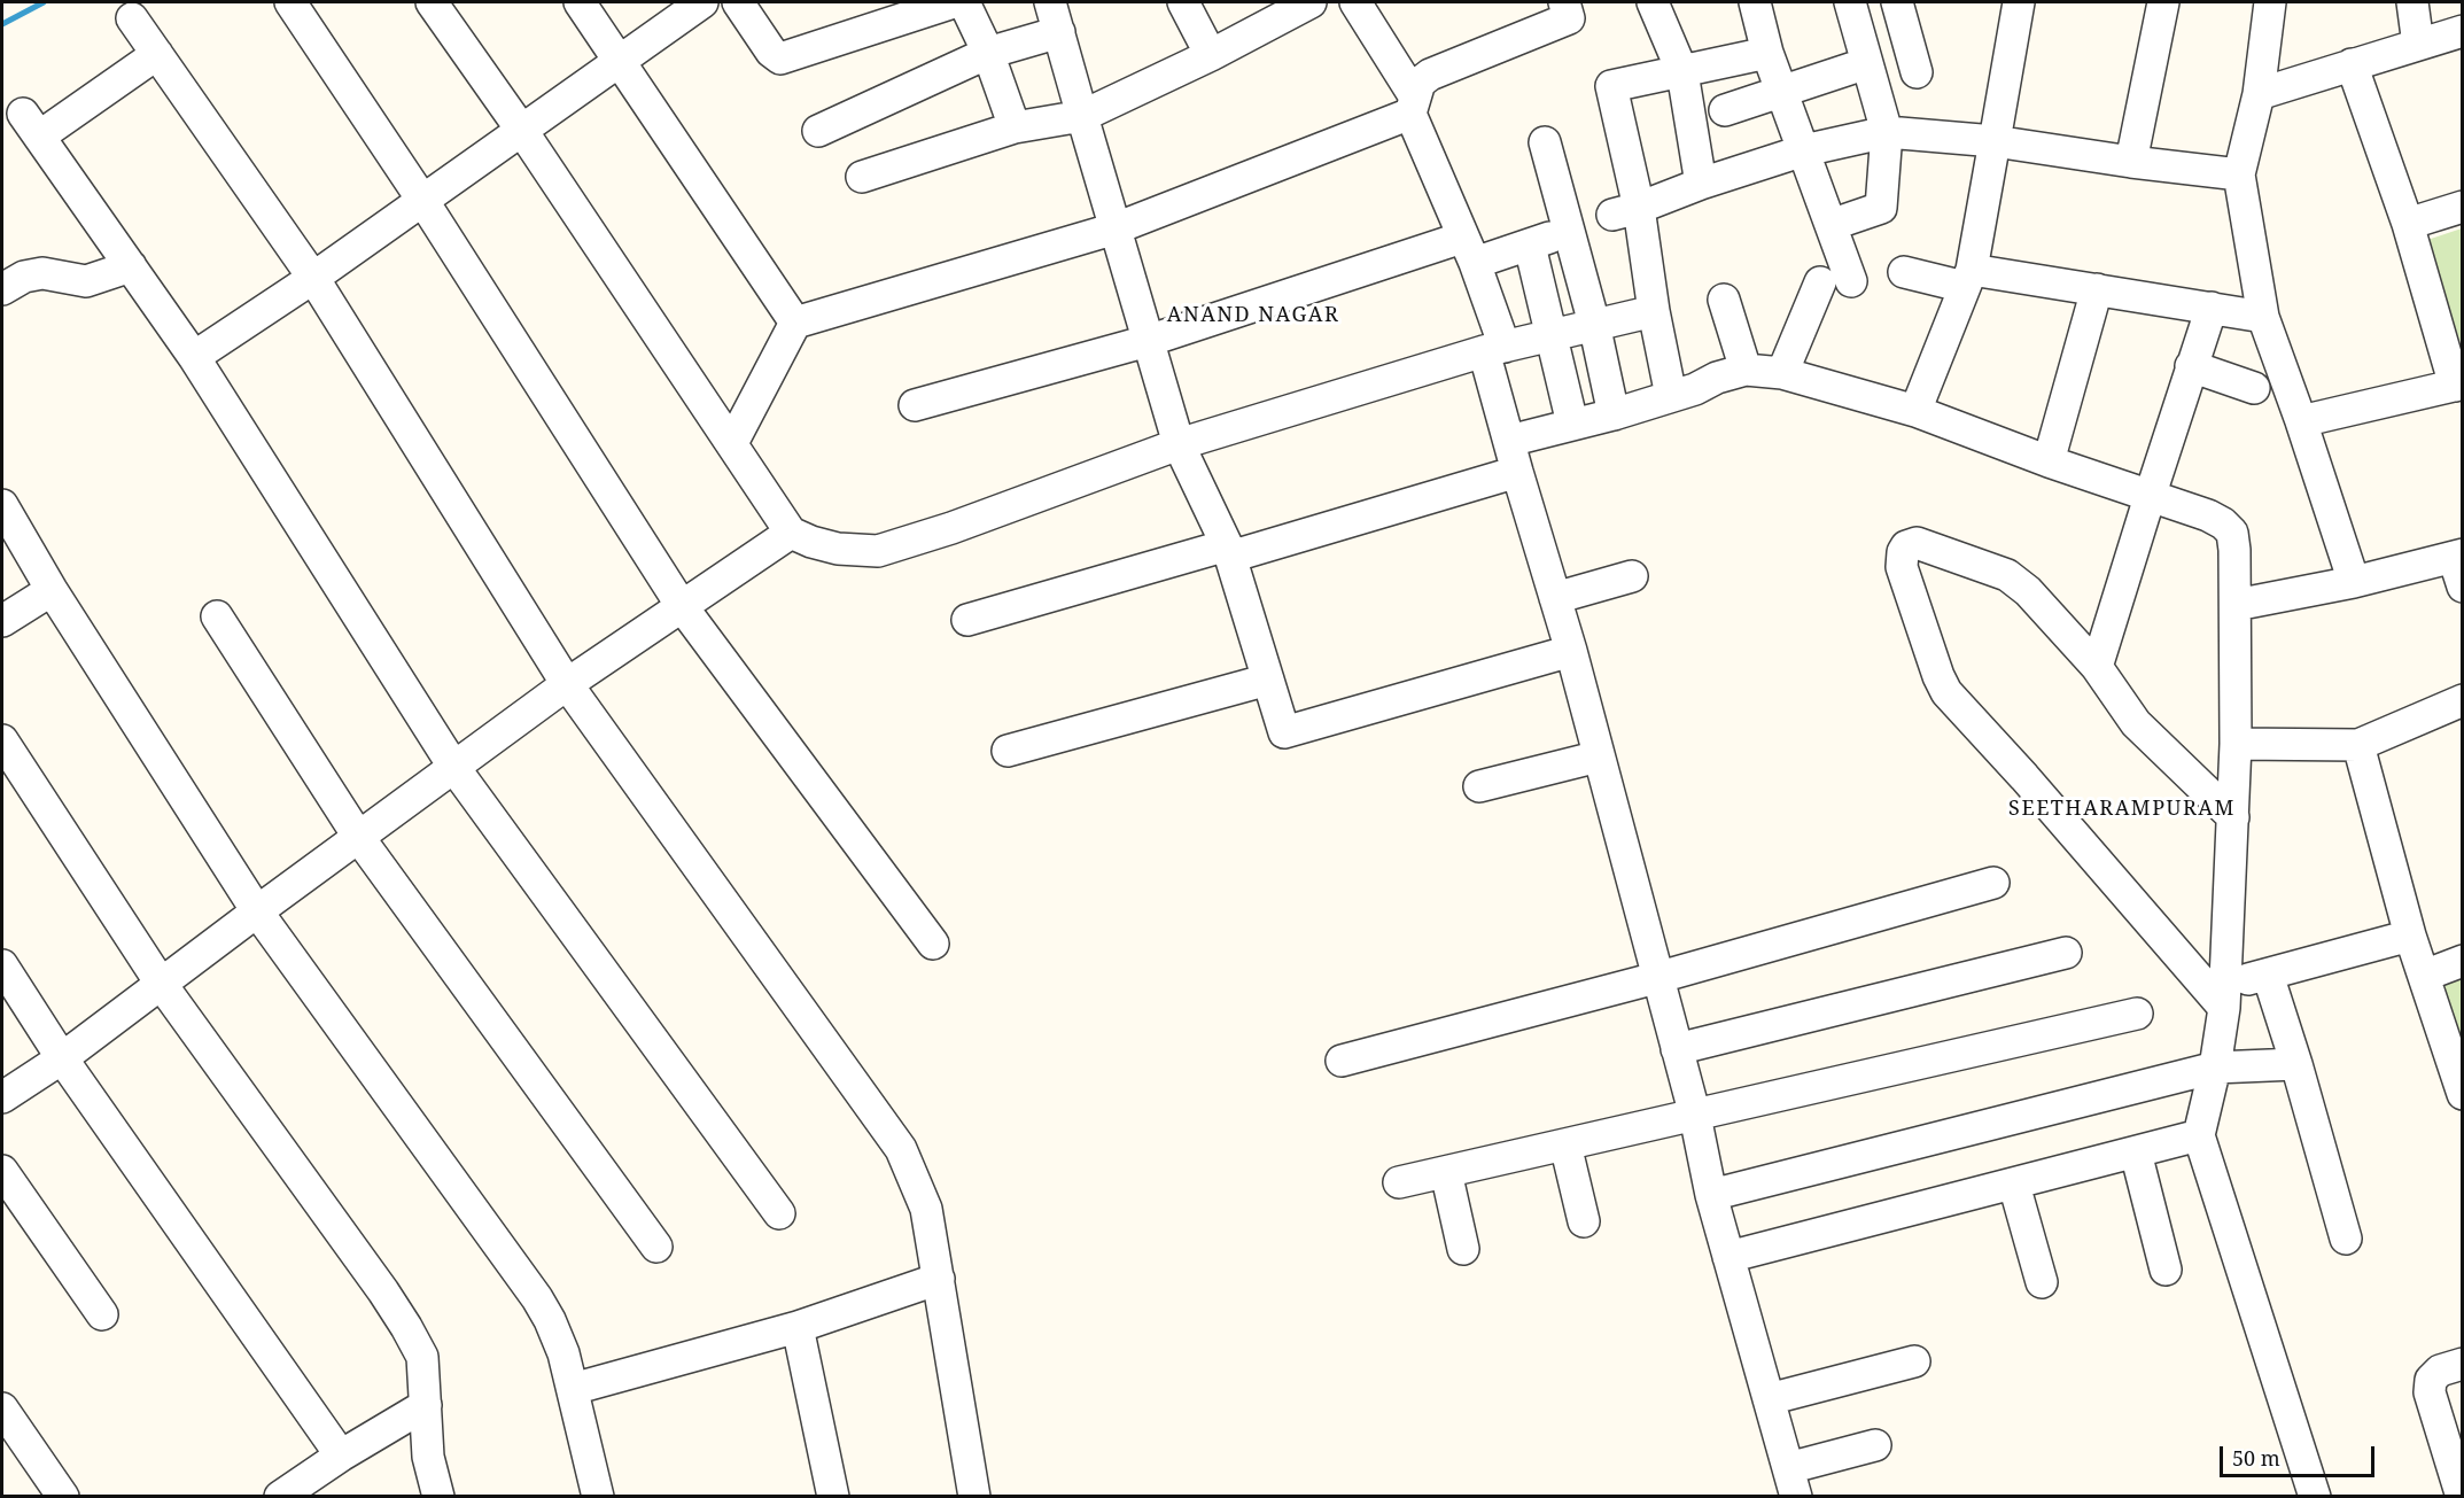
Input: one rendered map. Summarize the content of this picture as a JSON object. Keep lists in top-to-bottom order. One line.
{"districts":["ANAND NAGAR","SEETHARAMPURAM"],"scale_bar":"50 m"}
